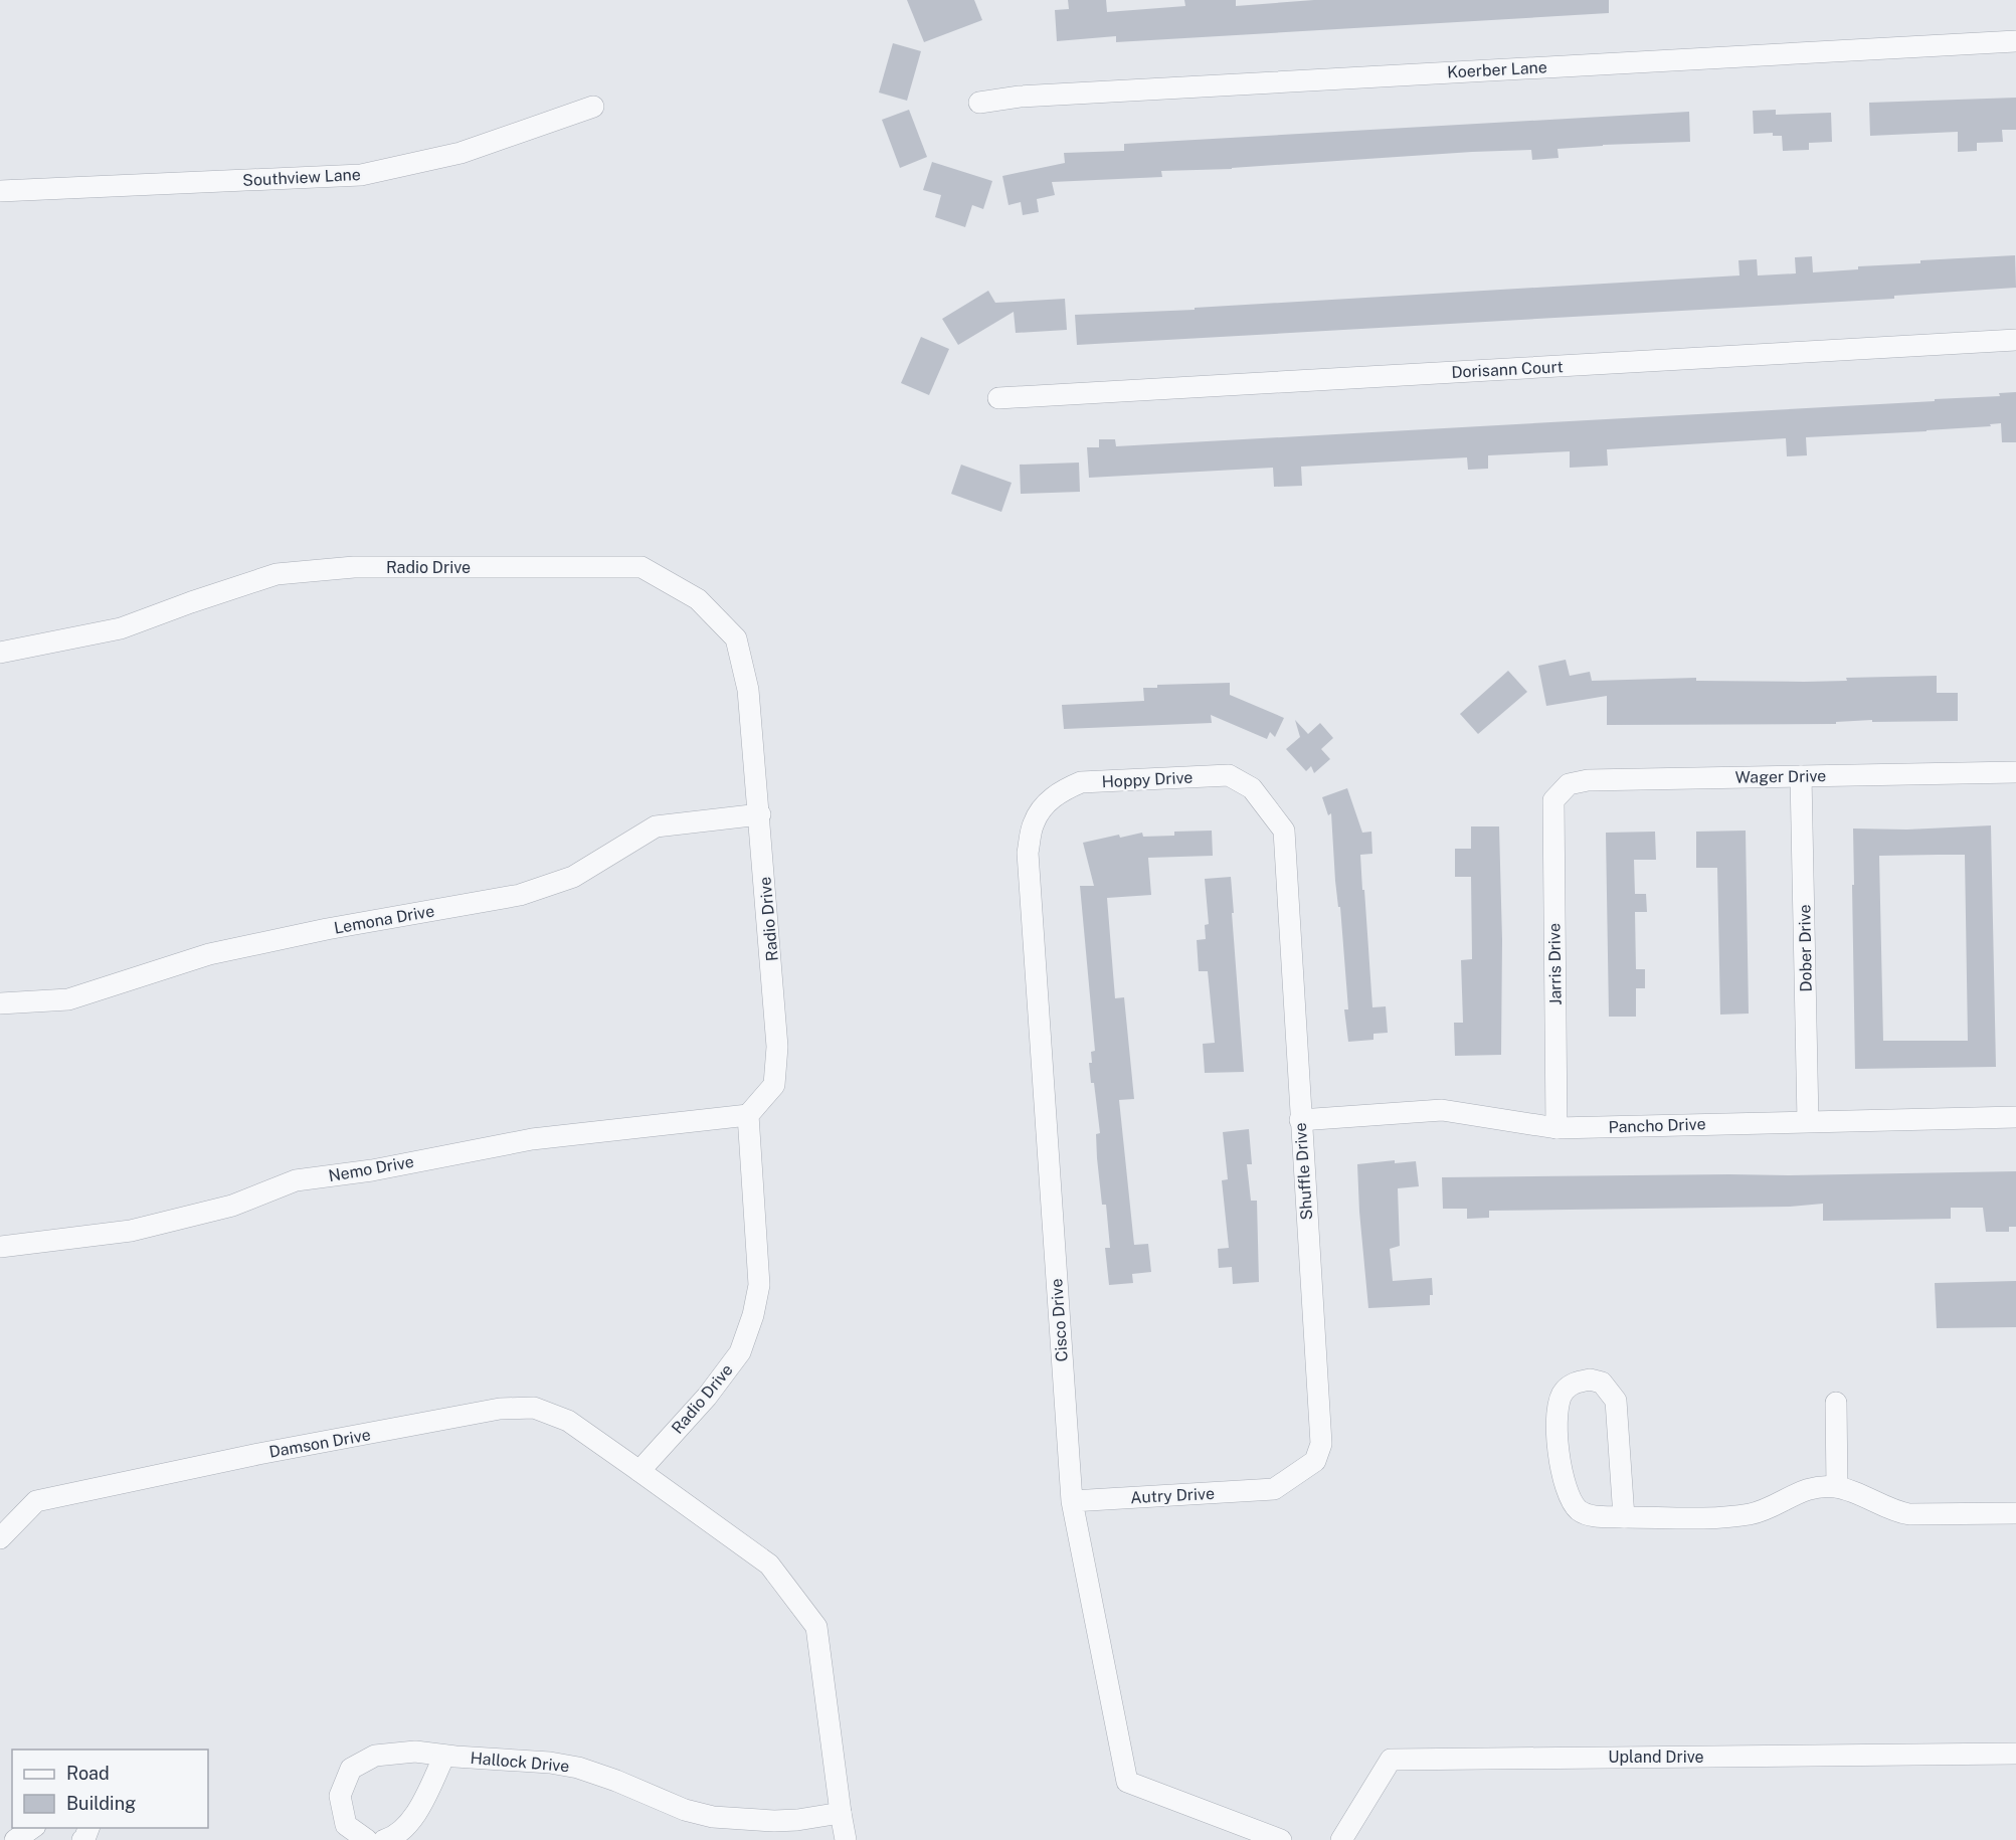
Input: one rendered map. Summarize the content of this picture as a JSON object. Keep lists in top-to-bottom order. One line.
{"streets":{"street":["Koerber Lane","Southview Lane","Dorisann Court","Radio Drive","Wager Drive","Hoppy Drive","Lemona Drive","Dober Drive","Jarris Drive","Pancho Drive","Nemo Drive","Shuffle Drive","Cisco Drive","Damson Drive","Autry Drive","Upland Drive","Hallock Drive"]},"crossings":[["Radio Drive","Lemona Drive"],["Radio Drive","Nemo Drive"],["Radio Drive","Damson Drive"],["Wager Drive","Dober Drive"],["Wager Drive","Jarris Drive"],["Hoppy Drive","Shuffle Drive"],["Hoppy Drive","Cisco Drive"],["Dober Drive","Pancho Drive"],["Jarris Drive","Pancho Drive"],["Pancho Drive","Shuffle Drive"],["Shuffle Drive","Autry Drive"],["Cisco Drive","Autry Drive"]],"legend":["Road","Building"]}
